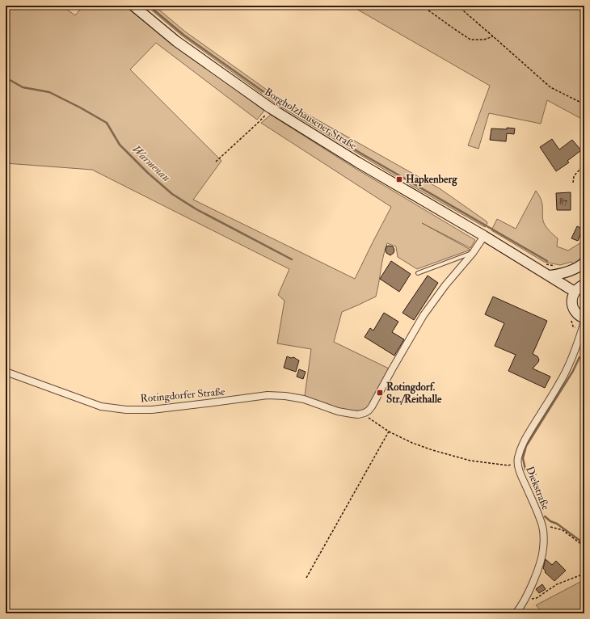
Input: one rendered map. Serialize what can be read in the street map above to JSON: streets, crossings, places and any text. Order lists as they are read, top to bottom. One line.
{"streets":{"main road":["Borgholzhausener Straße"],"street":["Rotingdorfer Straße","Diekstraße"]},"water":["Warmenau"],"places":{"transit":["Hapkenberg","Rotingdorf. Str./Reithalle"]},"house_numbers":["87"]}
